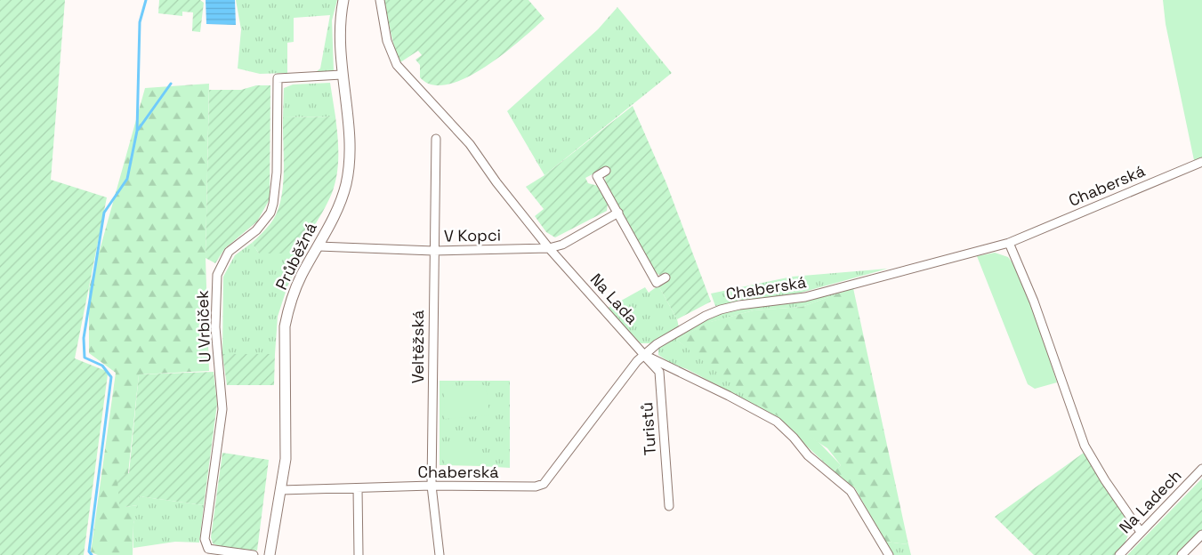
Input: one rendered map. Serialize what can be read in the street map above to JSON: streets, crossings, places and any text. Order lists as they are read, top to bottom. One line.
{"streets":{"street":["Chaberská","V Kopci","Průběžná","Na Lada","U Vrbiček","Veltěžská","Turistů","Na Ladech"]},"crossings":[["Chaberská","Průběžná"],["Chaberská","Na Lada"],["Chaberská","Veltěžská"],["Chaberská","Turistů"],["V Kopci","Průběžná"],["V Kopci","Na Lada"],["V Kopci","Veltěžská"],["Průběžná","U Vrbiček"],["Na Lada","Turistů"]]}
